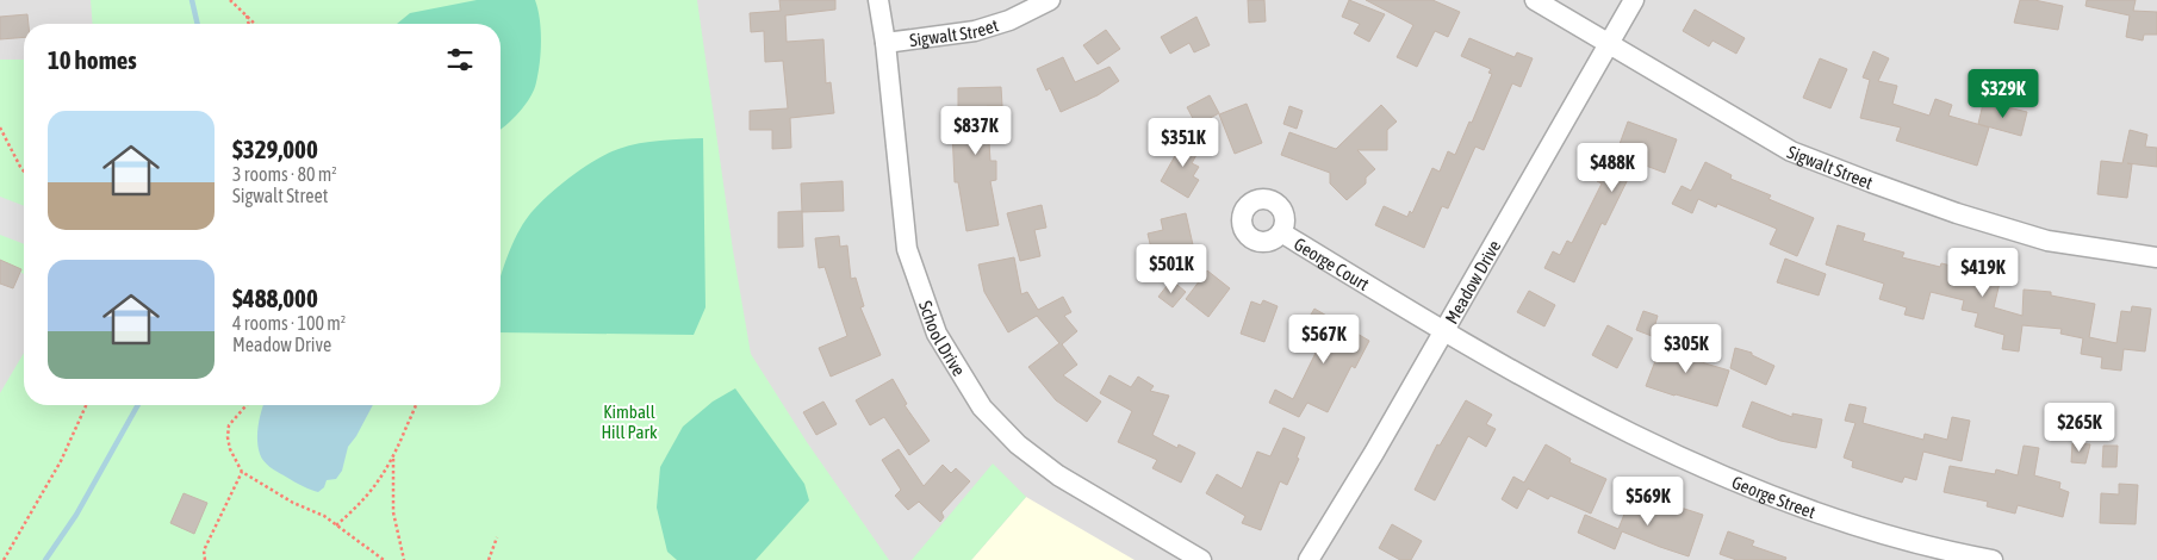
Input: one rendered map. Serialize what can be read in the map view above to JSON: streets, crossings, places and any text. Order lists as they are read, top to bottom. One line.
{"streets":{"street":["Sigwalt Street","George Court","Meadow Drive","School Drive","George Street"]},"crossings":[["Sigwalt Street","Meadow Drive"],["Sigwalt Street","School Drive"],["George Court","Meadow Drive"],["George Court","George Street"],["Meadow Drive","George Street"]],"parks":["Kimball Hill Park"],"page":{"heading":"10 homes","price":["$329K","$837K","$351K","$488K","$501K","$419K","$567K","$305K","$265K","$569K"],"list":[{"name":"$329,000","note":"3 rooms · 80 m² · Sigwalt Street"},{"name":"$488,000","note":"4 rooms · 100 m² · Meadow Drive"}]}}
